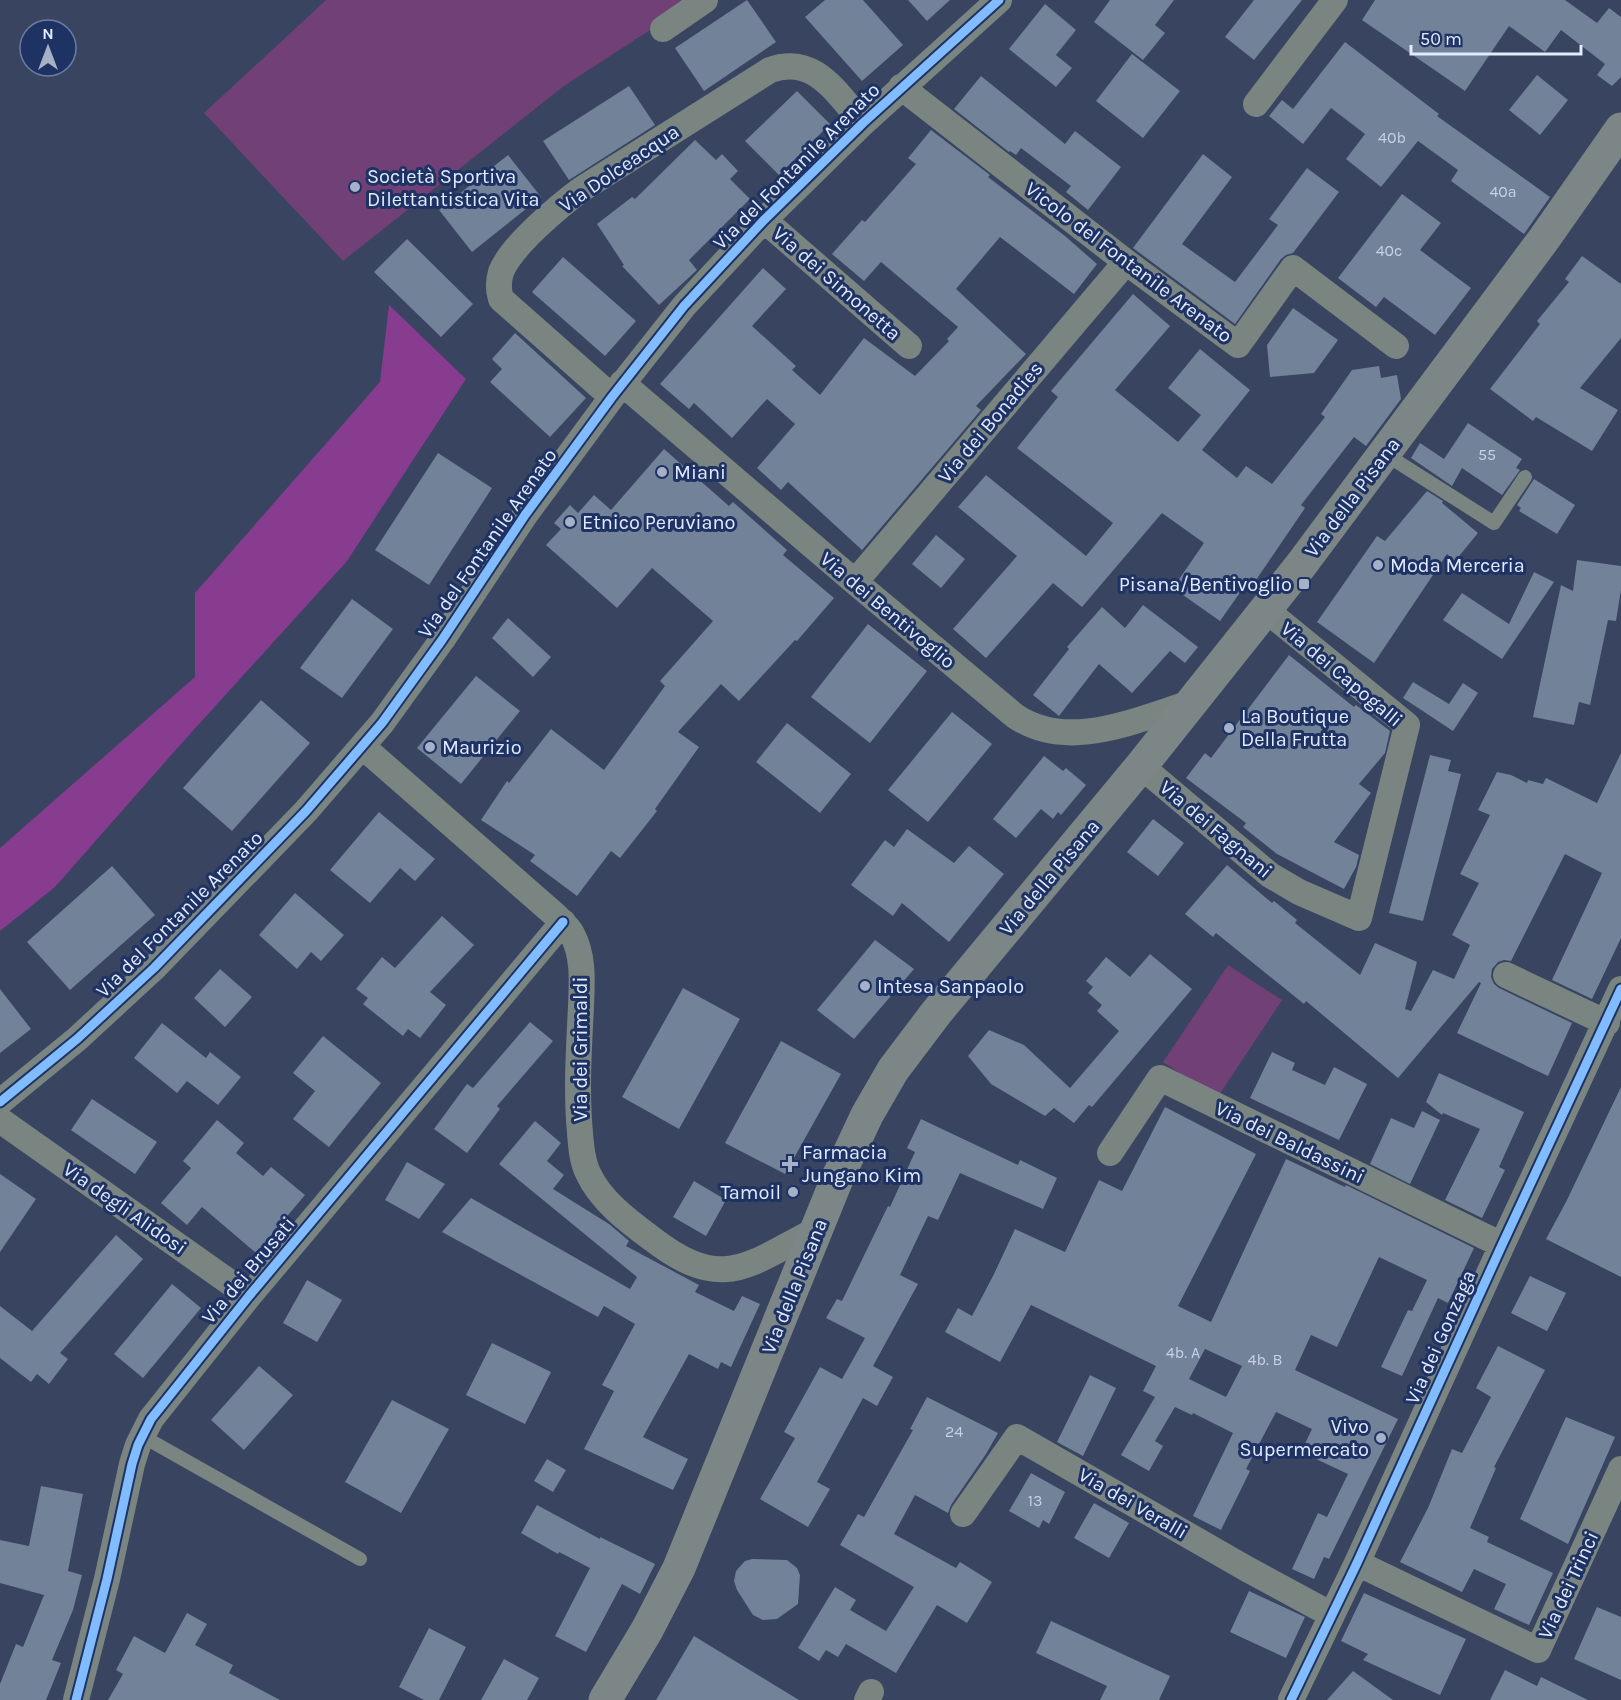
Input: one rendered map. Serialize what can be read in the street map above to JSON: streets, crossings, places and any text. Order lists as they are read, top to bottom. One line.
{"streets":{"main road":["Via della Pisana"],"street":["Via del Fontanile Arenato","Via Dolceacqua","Vicolo del Fontanile Arenato","Via dei Simonetta","Via dei Bonadies","Via dei Bentivoglio","Via dei Capogalli","Via dei Fagnani","Via dei Grimaldi","Via dei Baldassini","Via degli Alidosi","Via dei Brusati","Via dei Gonzaga","Via dei Veralli","Via dei Trinci"]},"crossings":[["Via del Fontanile Arenato","Via Dolceacqua"],["Via del Fontanile Arenato","Vicolo del Fontanile Arenato"],["Via del Fontanile Arenato","Via dei Simonetta"],["Via del Fontanile Arenato","Via dei Bentivoglio"],["Via del Fontanile Arenato","Via dei Grimaldi"],["Via Dolceacqua","Via dei Bentivoglio"],["Vicolo del Fontanile Arenato","Via dei Bonadies"],["Via dei Bonadies","Via dei Bentivoglio"],["Via della Pisana","Via dei Bentivoglio"],["Via della Pisana","Via dei Capogalli"],["Via della Pisana","Via dei Fagnani"],["Via della Pisana","Via dei Grimaldi"],["Via dei Capogalli","Via dei Fagnani"],["Via dei Grimaldi","Via dei Brusati"],["Via dei Baldassini","Via dei Gonzaga"],["Via degli Alidosi","Via dei Brusati"],["Via dei Gonzaga","Via dei Veralli"],["Via dei Gonzaga","Via dei Trinci"]],"places":{"other":["Società Sportiva Dilettantistica Vita","Miani","Etnico Peruviano","Moda Merceria","La Boutique Della Frutta","Maurizio","Intesa Sanpaolo","Tamoil","Vivo Supermercato"],"transit":["Pisana/Bentivoglio"],"health":["Farmacia Jungano Kim"]},"house_numbers":["40b","40a","40c","55","4b. A","4b. B","24","13"],"scale_bar":"50 m","north":"top"}
